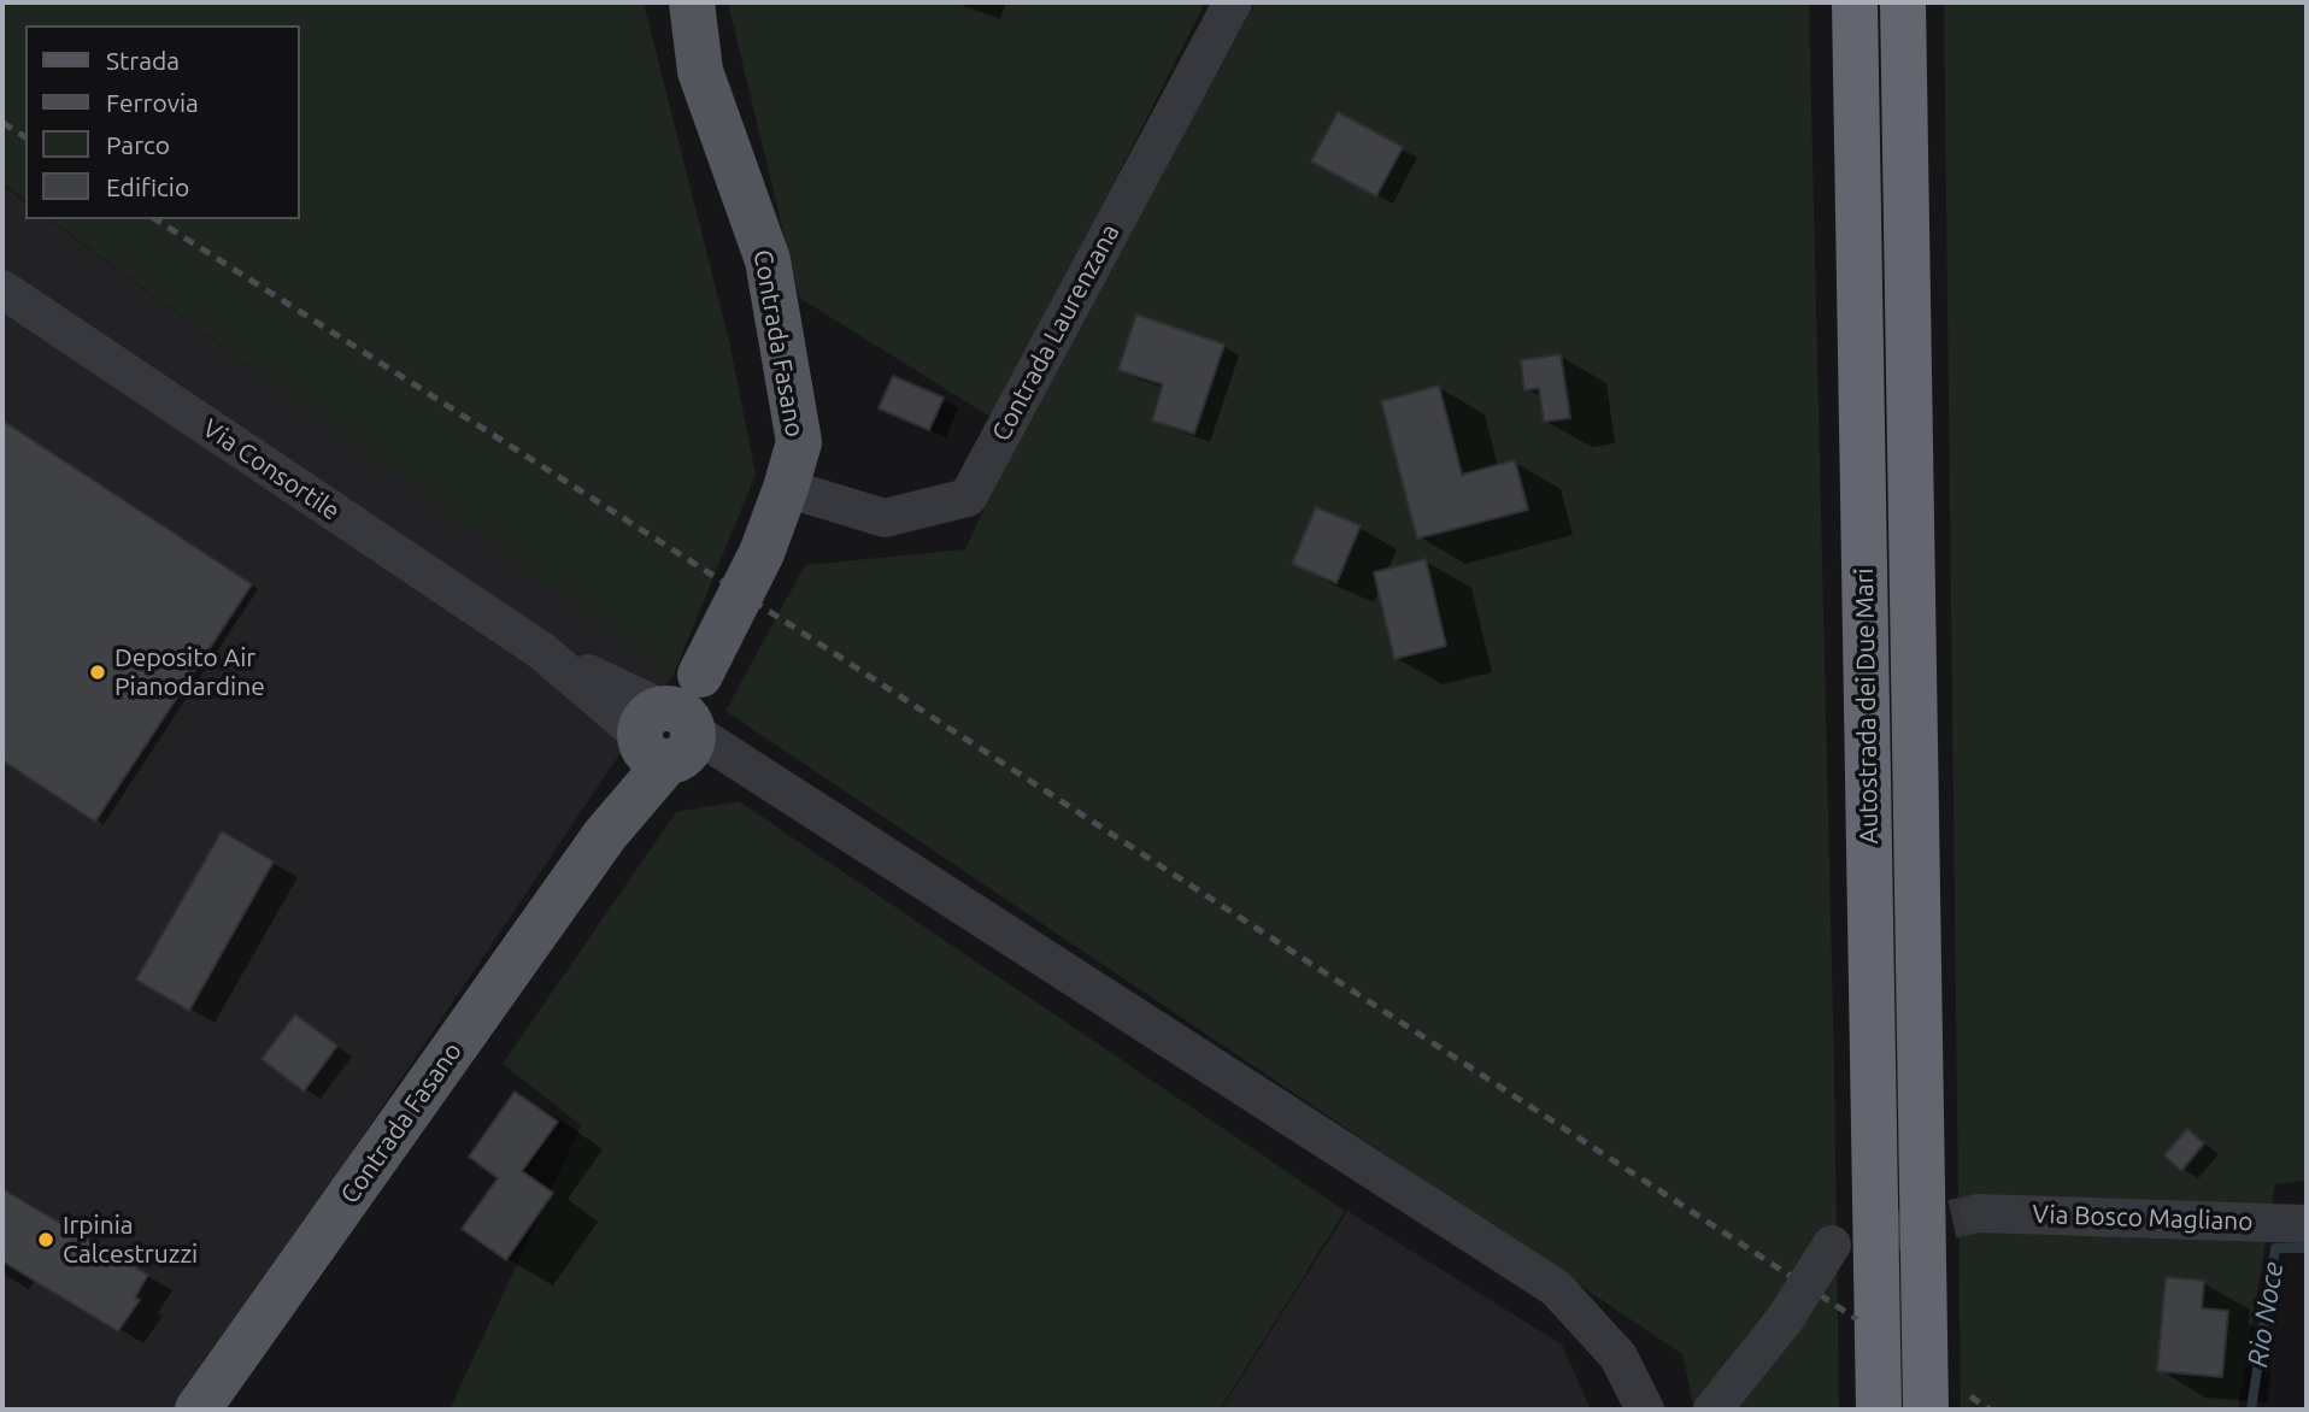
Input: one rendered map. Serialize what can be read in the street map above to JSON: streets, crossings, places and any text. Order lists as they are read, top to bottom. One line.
{"streets":{"highway":["Autostrada dei Due Mari"],"main road":["Contrada Fasano"],"street":["Contrada Laurenzana","Via Consortile","Via Bosco Magliano"]},"crossings":[["Contrada Laurenzana","Contrada Fasano"],["Contrada Fasano","Via Consortile"]],"water":["Rio Noce"],"places":["Deposito Air Pianodardine","Irpinia Calcestruzzi"],"legend":["Strada","Ferrovia","Parco","Edificio"]}
